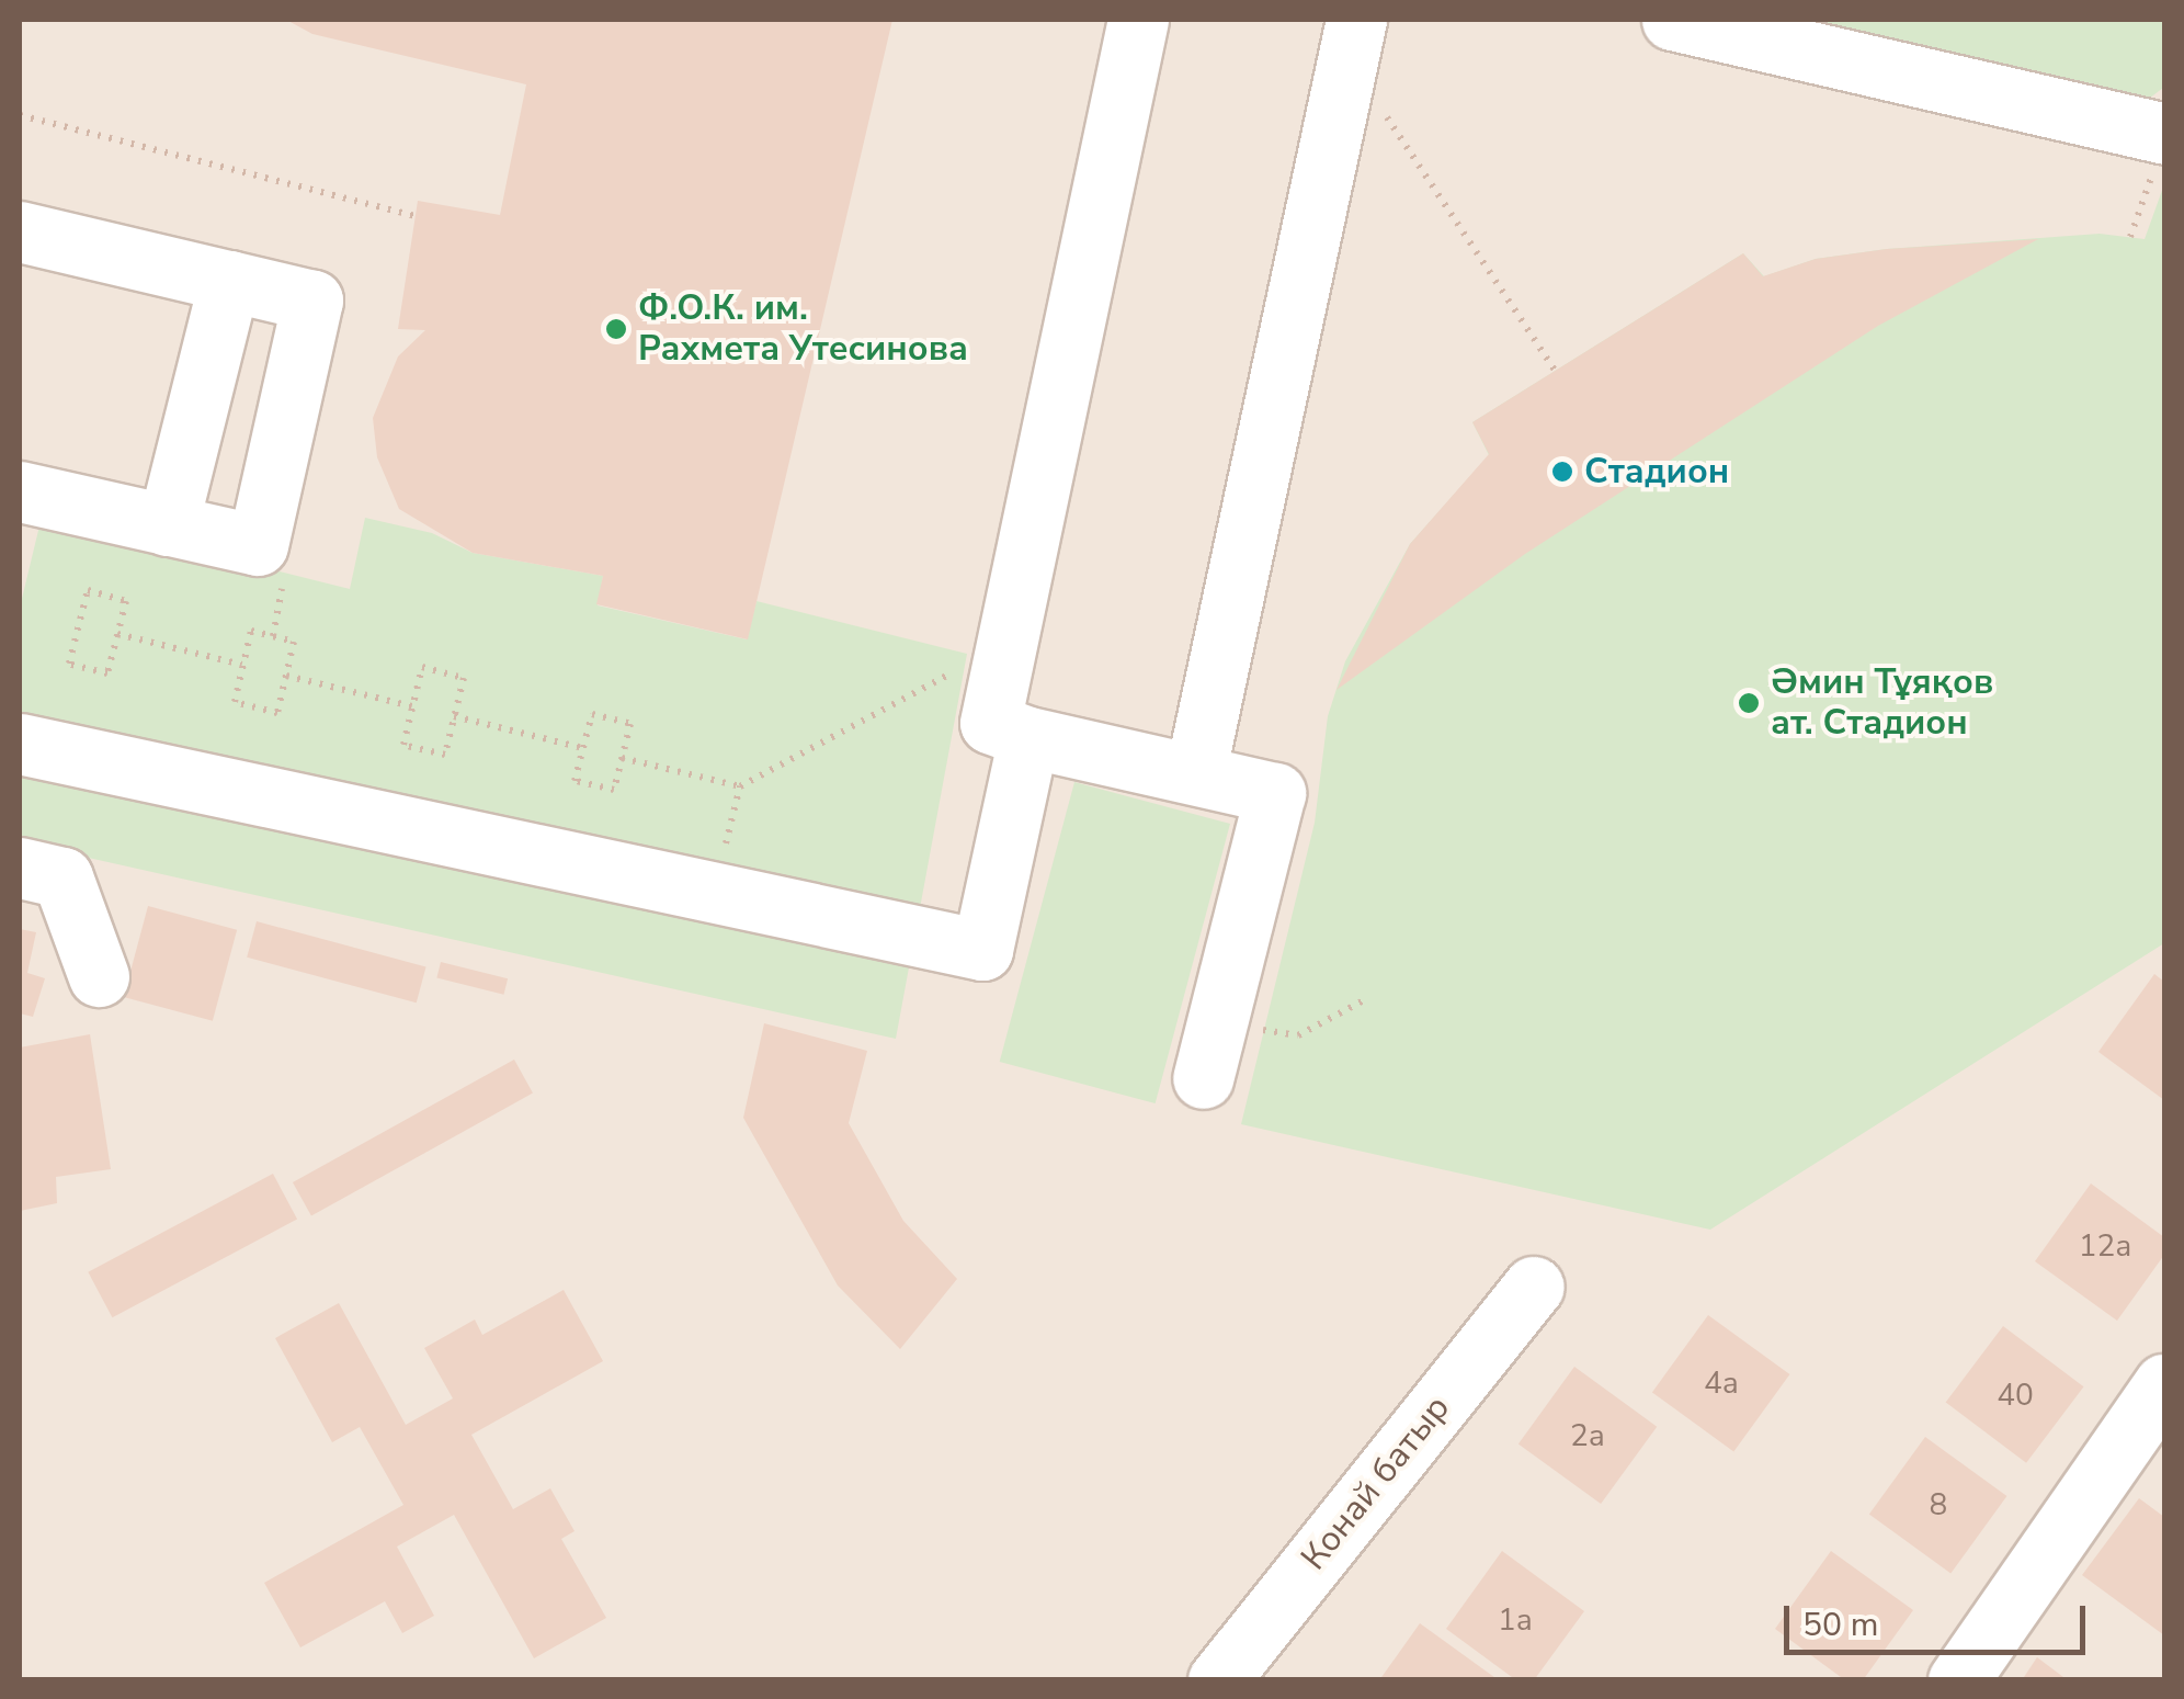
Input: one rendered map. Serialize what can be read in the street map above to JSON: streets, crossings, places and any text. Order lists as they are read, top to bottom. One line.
{"streets":{"street":["Конай батыр"]},"places":["Ф.О.К. им. Рахмета Утесинова","Стадион","Әмин Тұяқов ат. Стадион"],"house_numbers":["12а","4а","40","2а","8","1а"],"scale_bar":"50 m"}
